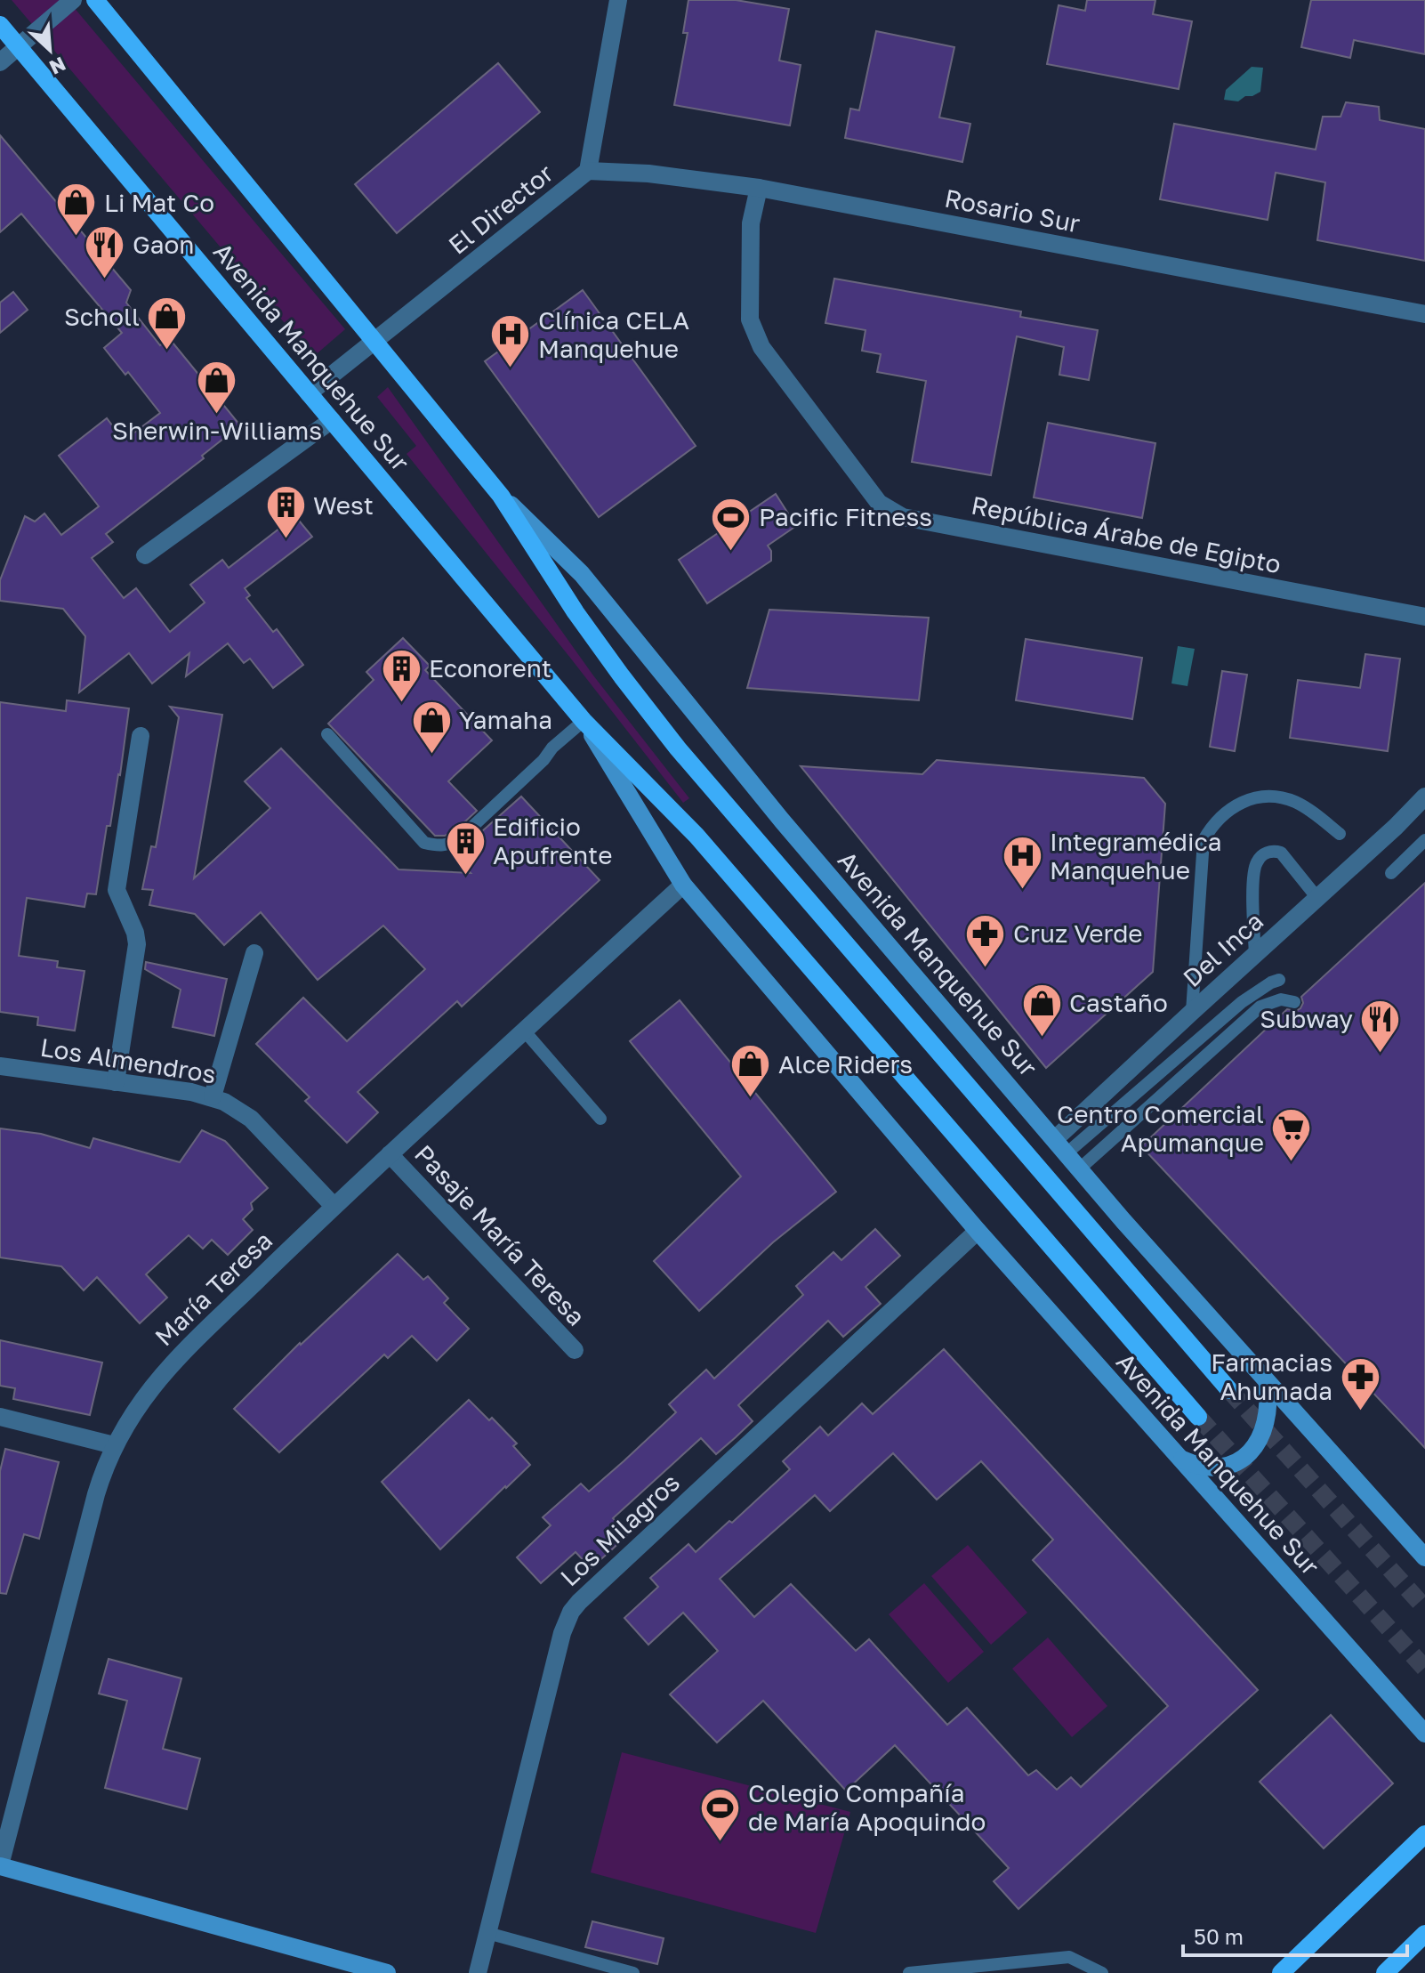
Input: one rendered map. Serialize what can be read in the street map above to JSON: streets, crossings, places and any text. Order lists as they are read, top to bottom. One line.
{"streets":{"main road":["Avenida Manquehue Sur"],"street":["El Director","Rosario Sur","República Árabe de Egipto","Del Inca","Los Almendros","Pasaje María Teresa","María Teresa","Los Milagros"]},"crossings":[["El Director","Rosario Sur"],["El Director","Avenida Manquehue Sur"],["Rosario Sur","República Árabe de Egipto"],["Avenida Manquehue Sur","Del Inca"],["Avenida Manquehue Sur","María Teresa"],["Avenida Manquehue Sur","Los Milagros"],["Los Almendros","María Teresa"],["Pasaje María Teresa","María Teresa"]],"places":{"shop":["Li Mat Co","Scholl","Sherwin-Williams","Yamaha","Castaño","Alce Riders"],"restaurant":["Gaon","Subway"],"hospital":["Clínica CELA Manquehue","Integramédica Manquehue"],"building":["West","Econorent","Edificio Apufrente"],"sports":["Pacific Fitness","Colegio Compañía de María Apoquindo"],"pharmacy":["Cruz Verde","Farmacias Ahumada"],"supermarket":["Centro Comercial Apumanque"]},"scale_bar":"50 m","north":"bottom right"}
